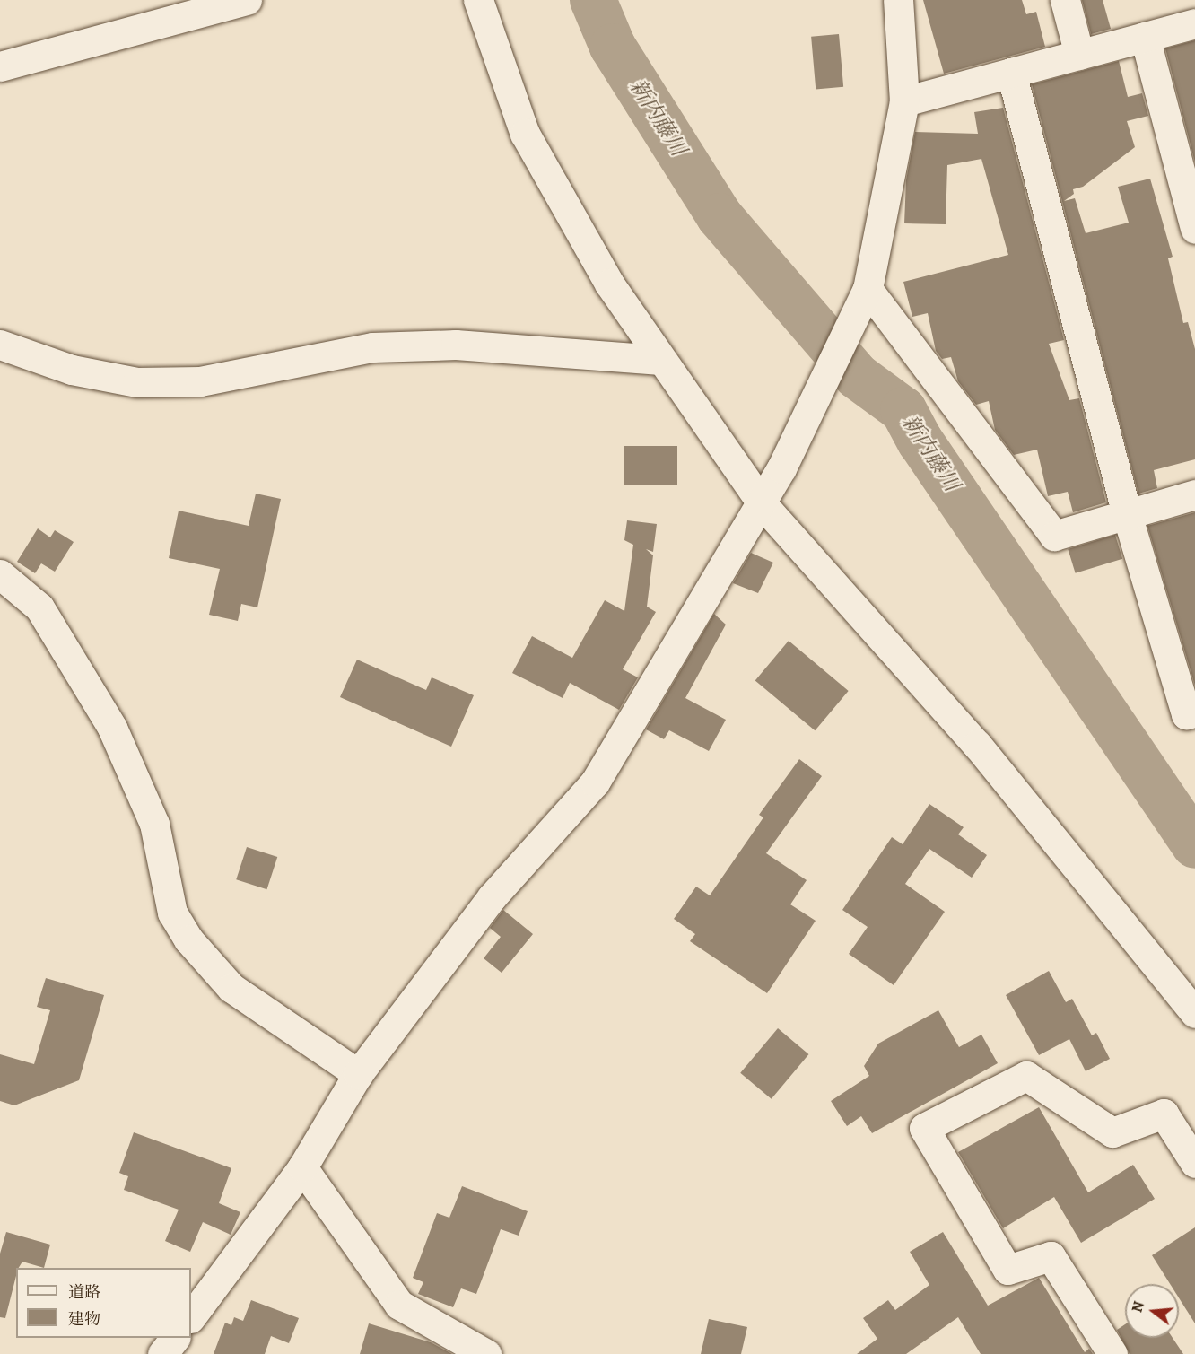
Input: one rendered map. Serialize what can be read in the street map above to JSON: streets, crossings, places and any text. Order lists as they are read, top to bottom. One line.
{"water":["新内藤川"],"legend":["道路","建物"],"north":"left"}
